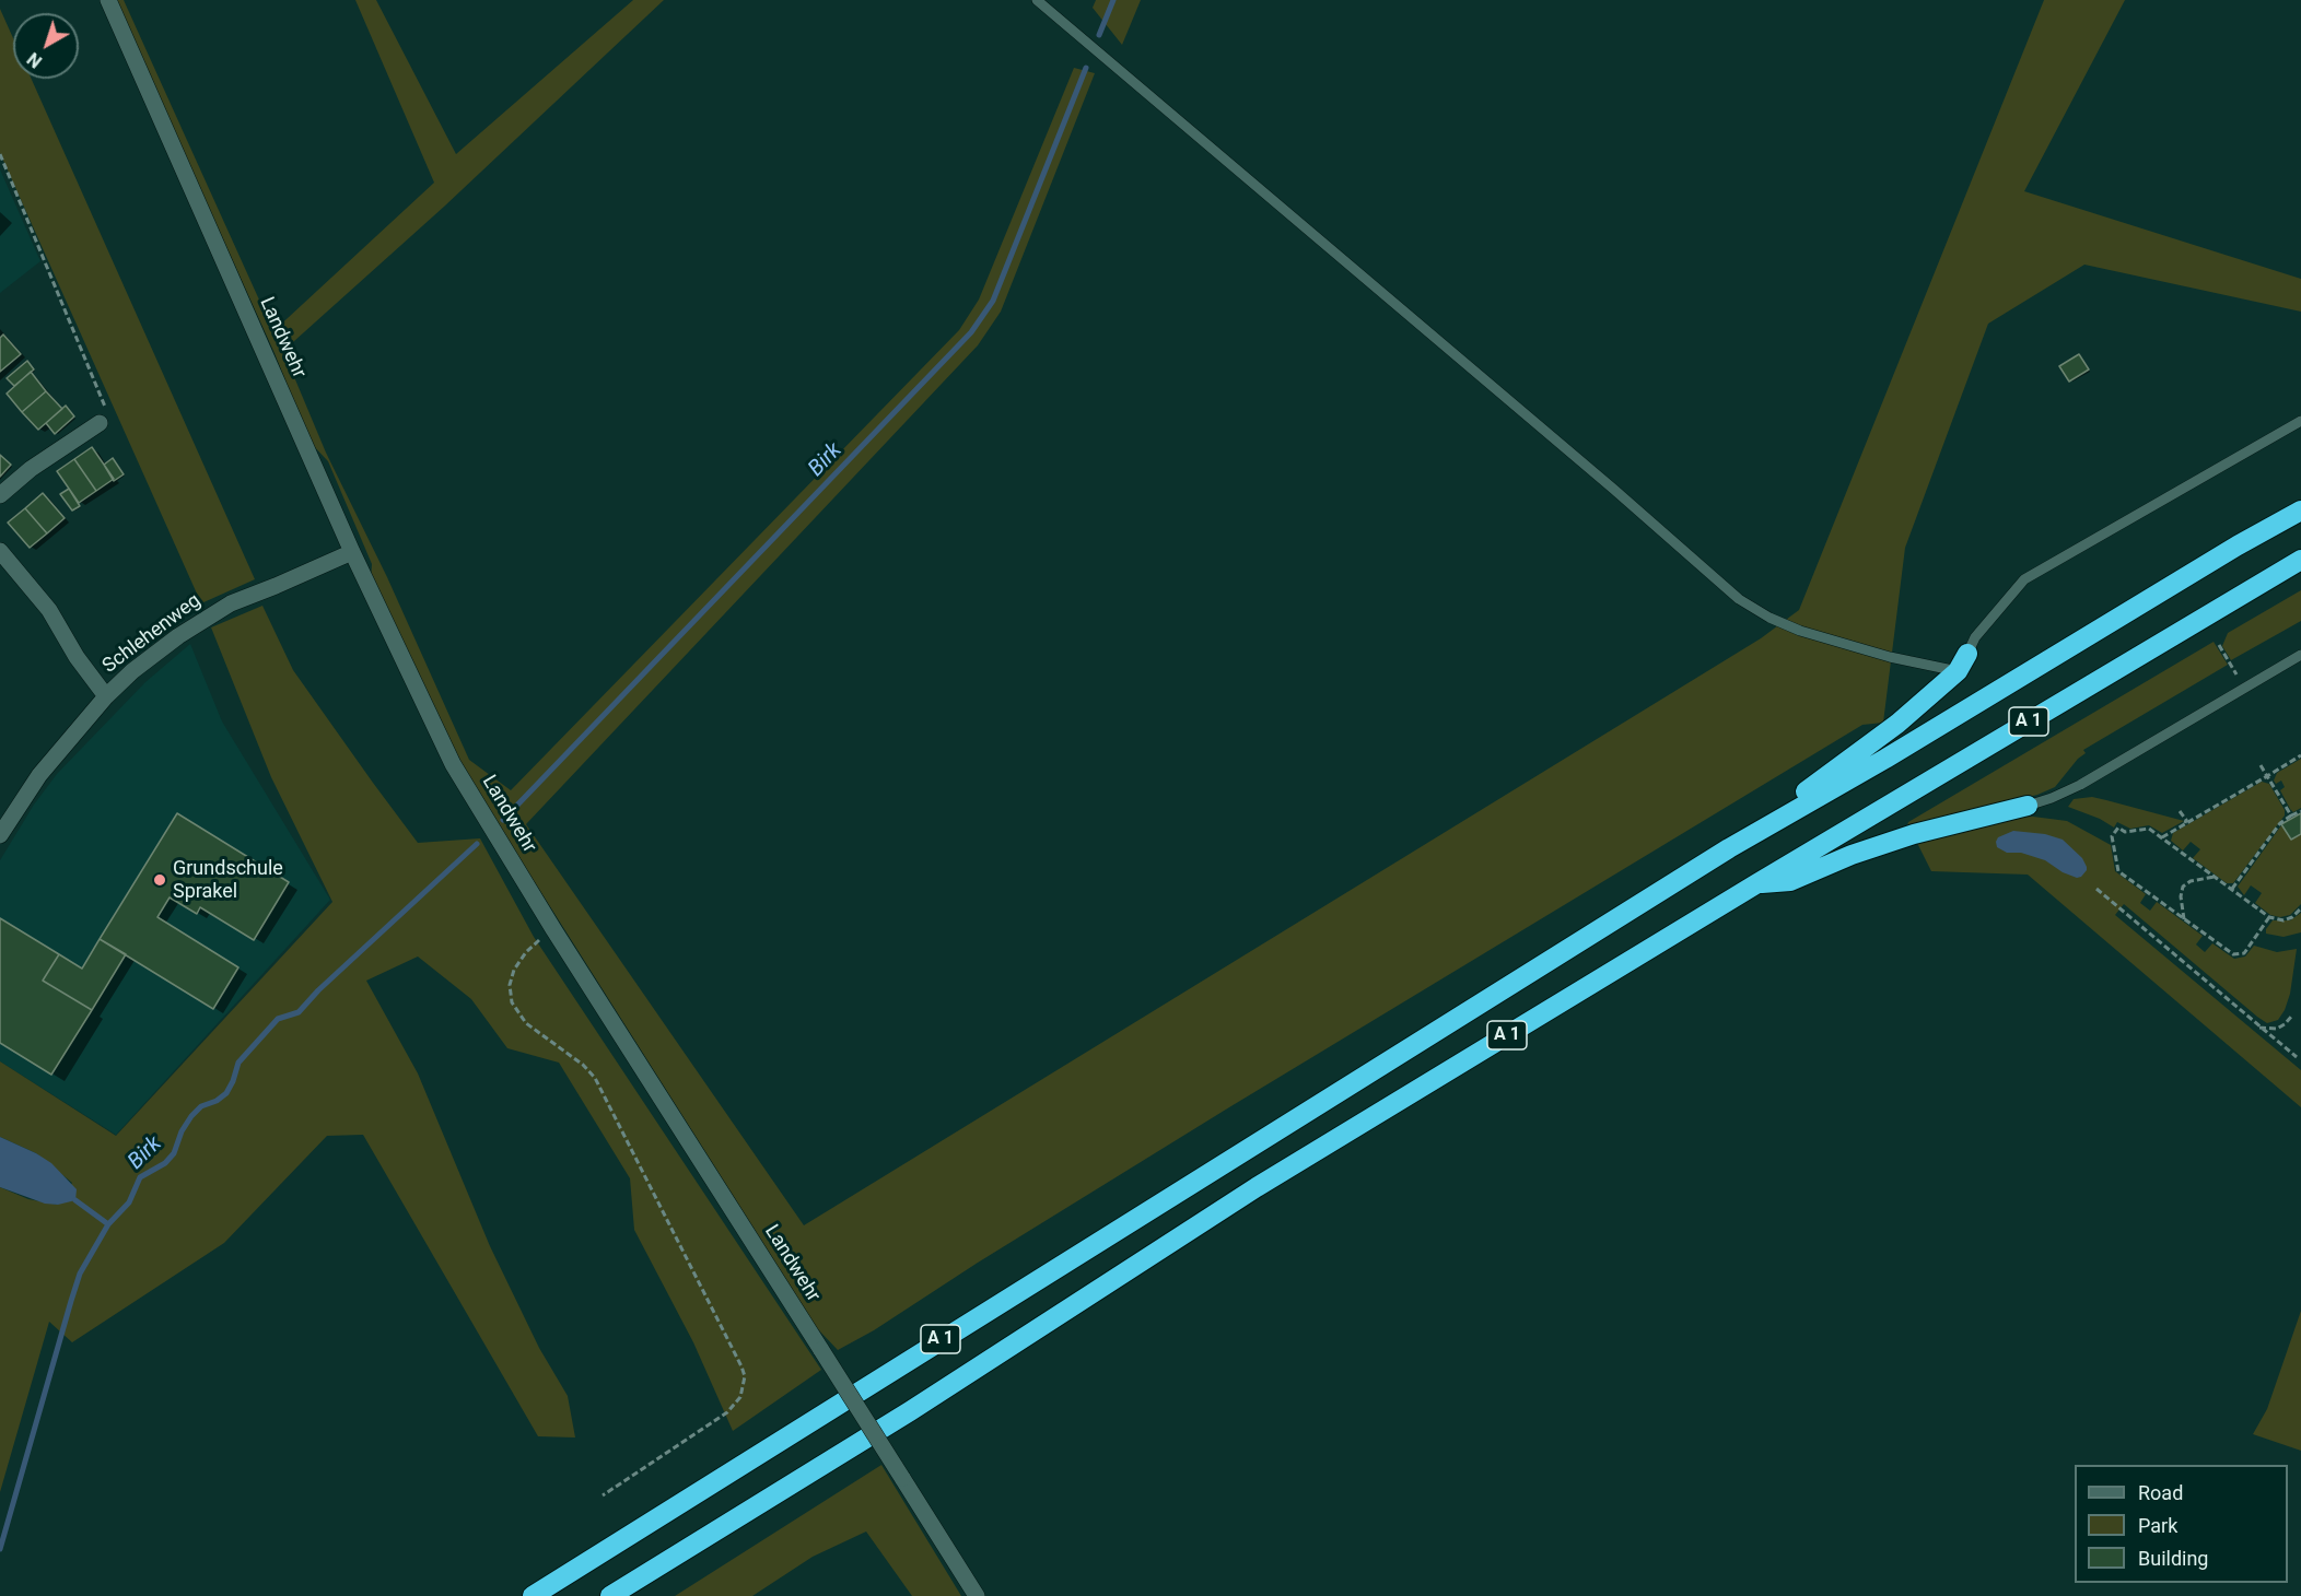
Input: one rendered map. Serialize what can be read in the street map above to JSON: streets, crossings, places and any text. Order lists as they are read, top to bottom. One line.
{"streets":{"highway":["A 1"],"street":["Landwehr","Schlehenweg"]},"crossings":[["Landwehr","Schlehenweg"]],"water":["Birk"],"places":["Grundschule Sprakel"],"legend":["Road","Park","Building"],"north":"bottom left"}
